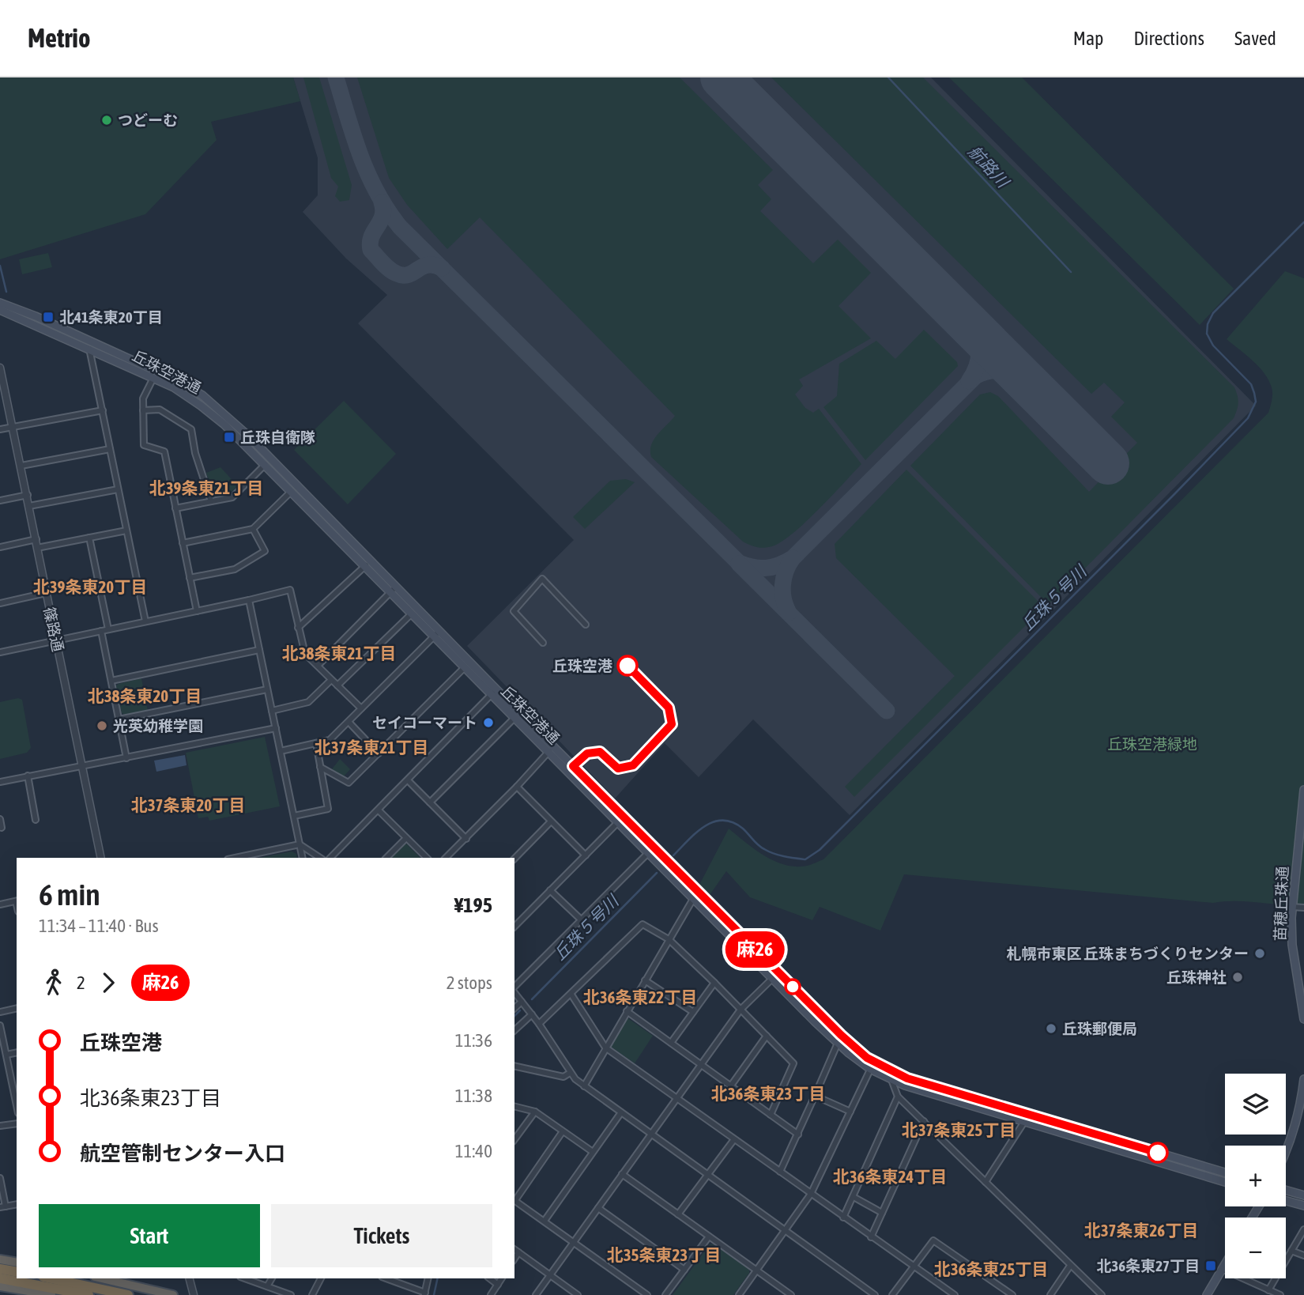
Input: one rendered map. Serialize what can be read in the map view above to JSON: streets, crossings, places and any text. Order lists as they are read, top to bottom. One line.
{"streets":{"main road":["丘珠空港通","苗穂丘珠通"],"street":["篠路通"]},"districts":["北39条東21丁目","北39条東20丁目","北38条東21丁目","北38条東20丁目","北37条東21丁目","北37条東20丁目","北36条東22丁目","北36条東23丁目","北37条東25丁目","北36条東24丁目","北37条東26丁目","北35条東23丁目","北36条東25丁目"],"water":["航路川","丘珠５号川"],"parks":["丘珠空港緑地"],"places":{"other":["つどーむ","丘珠空港","セイコーマート","光英幼稚学園","札幌市東区 丘珠まちづくりセンター","丘珠神社","丘珠郵便局"],"transit":["北41条東20丁目","丘珠自衛隊","北36条東27丁目"]},"lines":["bus line 麻26"],"page":{"header":"Metrio","nav":["Map","Directions","Saved"],"on_map":"麻26","heading":["6 min","11:34 – 11:40 · Bus","¥195"],"legs":["2","麻26","2 stops"],"list":[{"name":"丘珠空港","value":"11:36"},{"name":"北36条東23丁目","value":"11:38"},{"name":"航空管制センター入口","value":"11:40"}],"map_buttons":["+","−"],"buttons":["Start","Tickets"]}}
